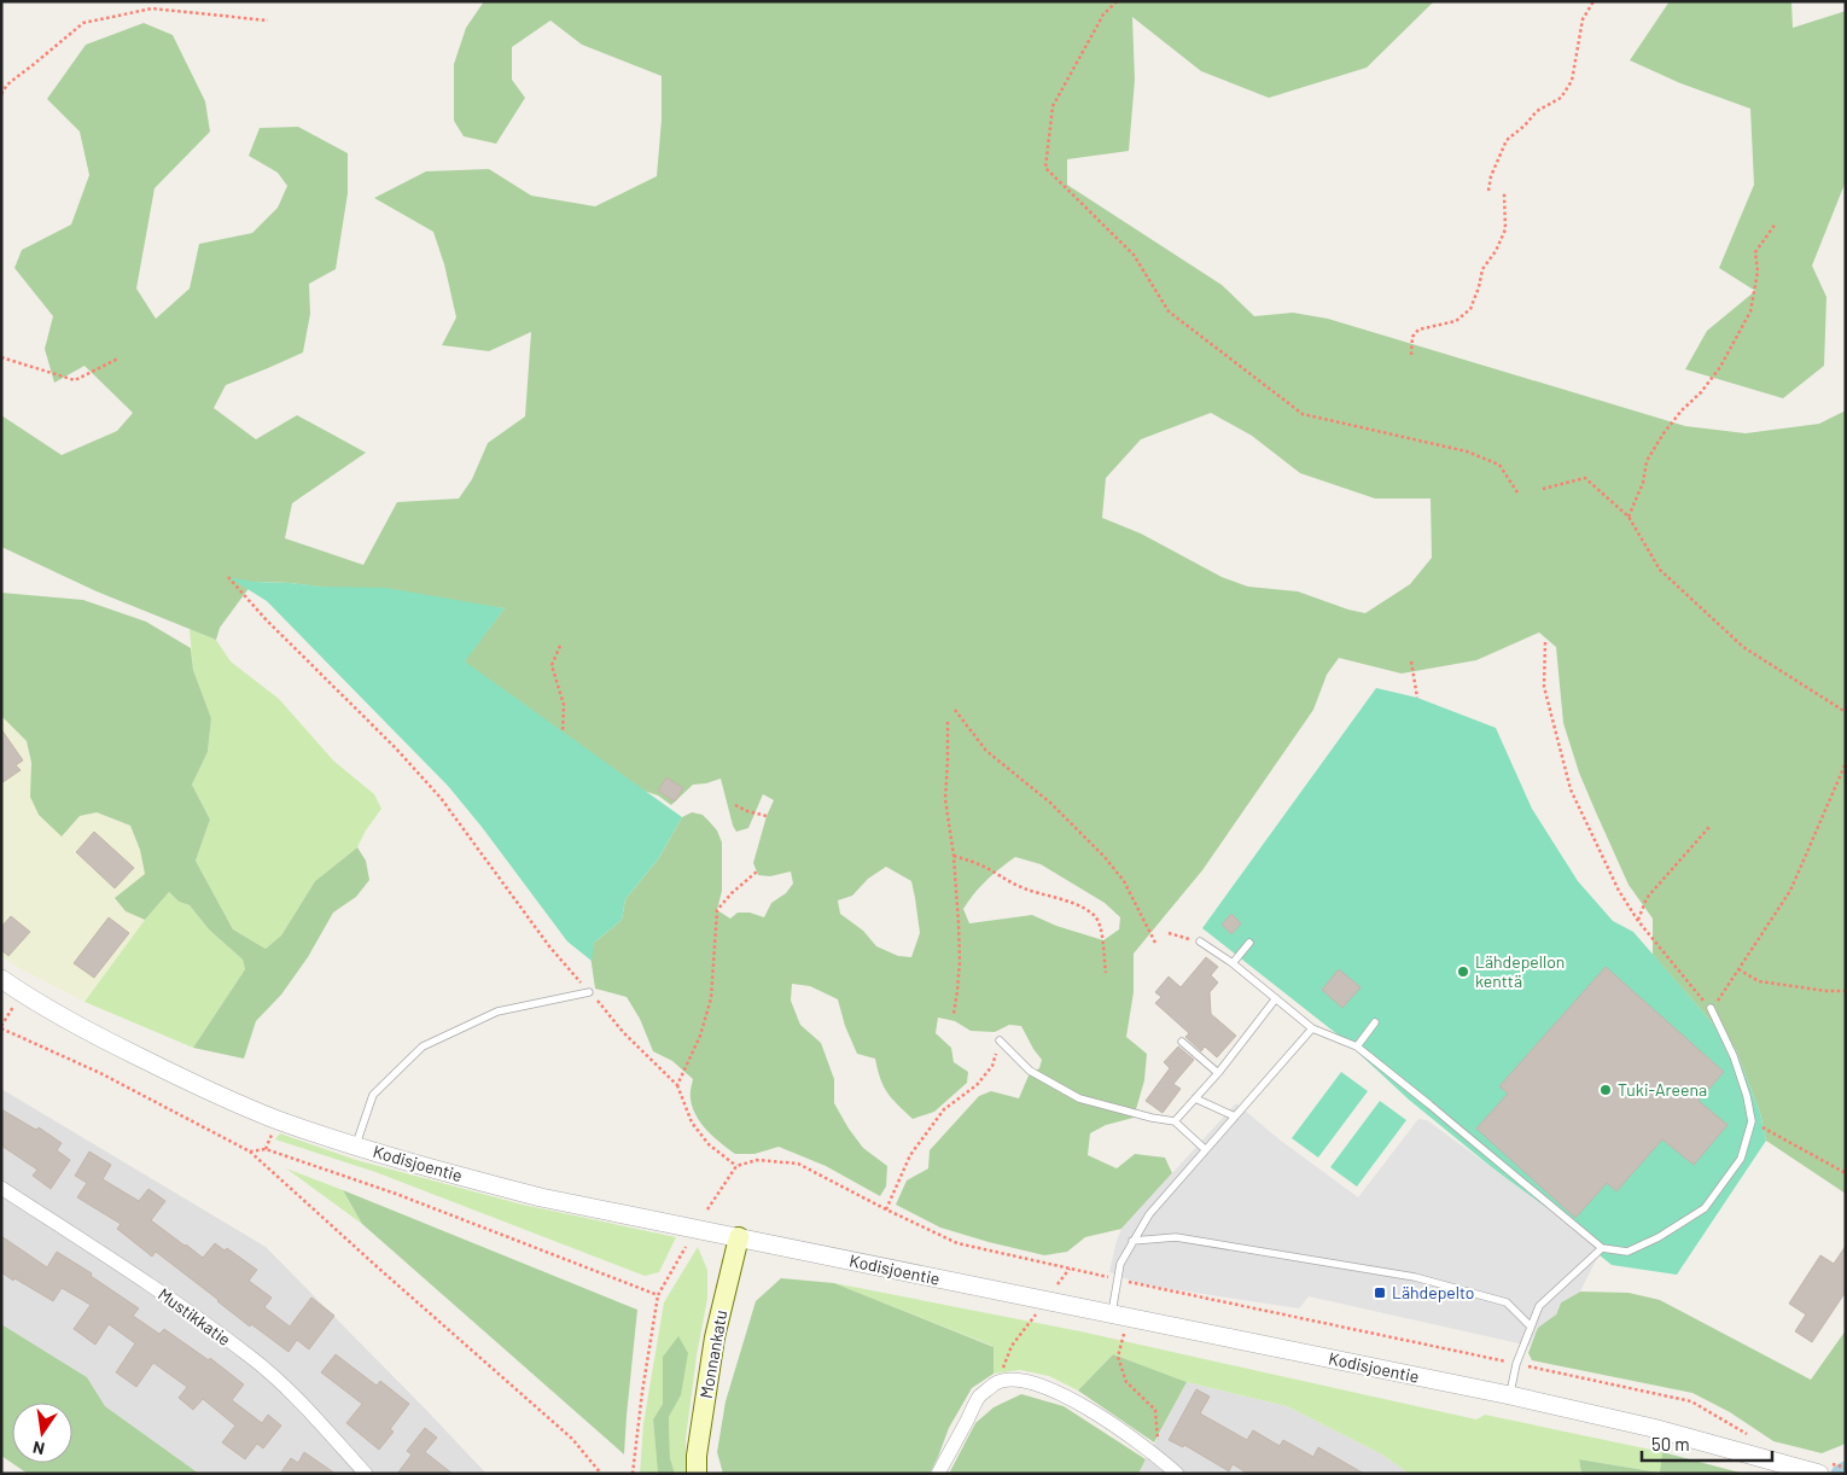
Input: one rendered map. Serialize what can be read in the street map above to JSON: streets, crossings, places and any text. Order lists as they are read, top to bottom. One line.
{"streets":{"main road":["Monnankatu"],"street":["Kodisjoentie","Mustikkatie"]},"crossings":[["Kodisjoentie","Monnankatu"]],"places":{"other":["Lähdepellon kenttä","Tuki-Areena"],"transit":["Lähdepelto"]},"scale_bar":"50 m","north":"bottom"}
